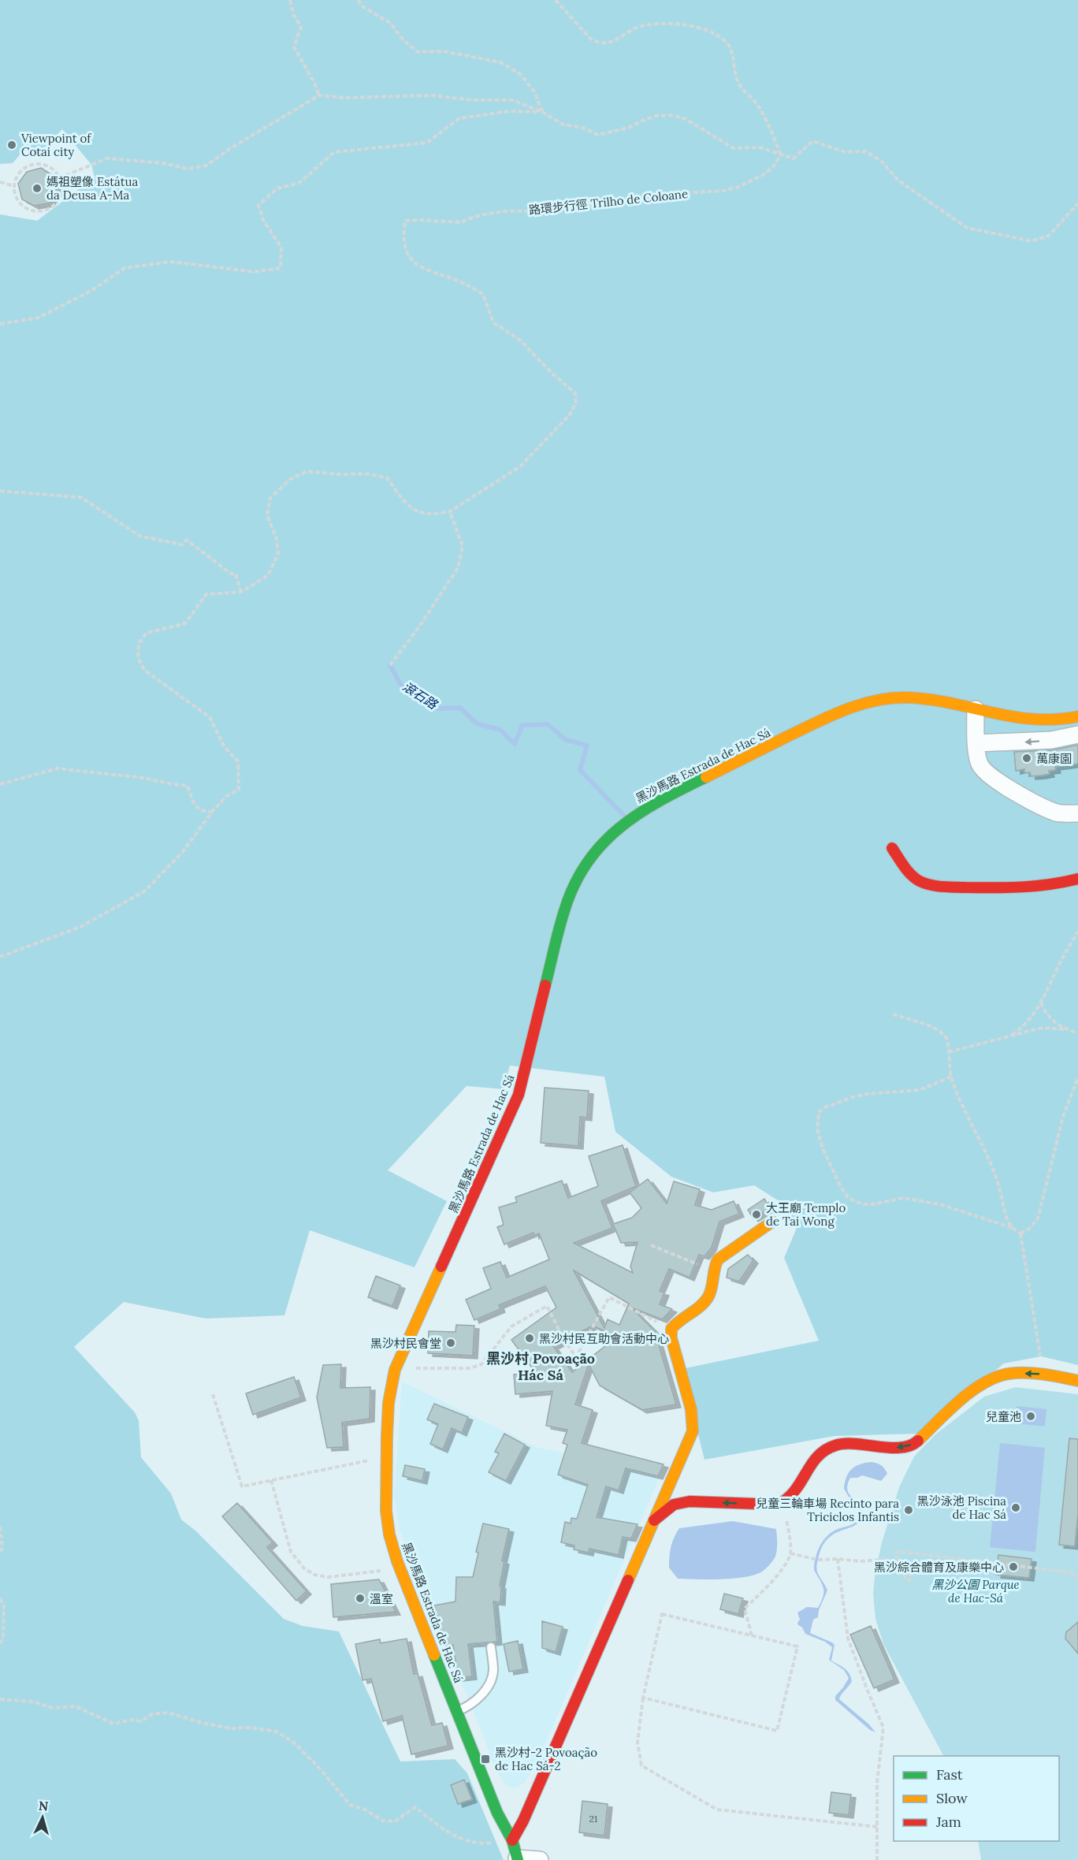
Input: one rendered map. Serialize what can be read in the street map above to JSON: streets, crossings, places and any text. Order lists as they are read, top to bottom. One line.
{"streets":{"main road":["黑沙馬路 Estrada de Hac Sá"],"path":["路環步行徑 Trilho de Coloane"]},"districts":["黑沙村 Povoação Hác Sá"],"water":["滾石路"],"parks":["黑沙公園 Parque de Hac-Sá"],"places":{"other":["Viewpoint of Cotai city","媽祖塑像 Estátua da Deusa A-Ma","萬康園","大王廟 Templo de Tai Wong","黑沙村民互助會活動中心","黑沙村民會堂","兒童池","黑沙泳池 Piscina de Hac Sá","兒童三輪車場 Recinto para Triciclos Infantis","黑沙綜合體育及康樂中心","溫室"],"transit":["黑沙村-2 Povoação de Hac Sá-2"]},"house_numbers":["21"],"legend":["Fast","Slow","Jam"],"north":"top"}
